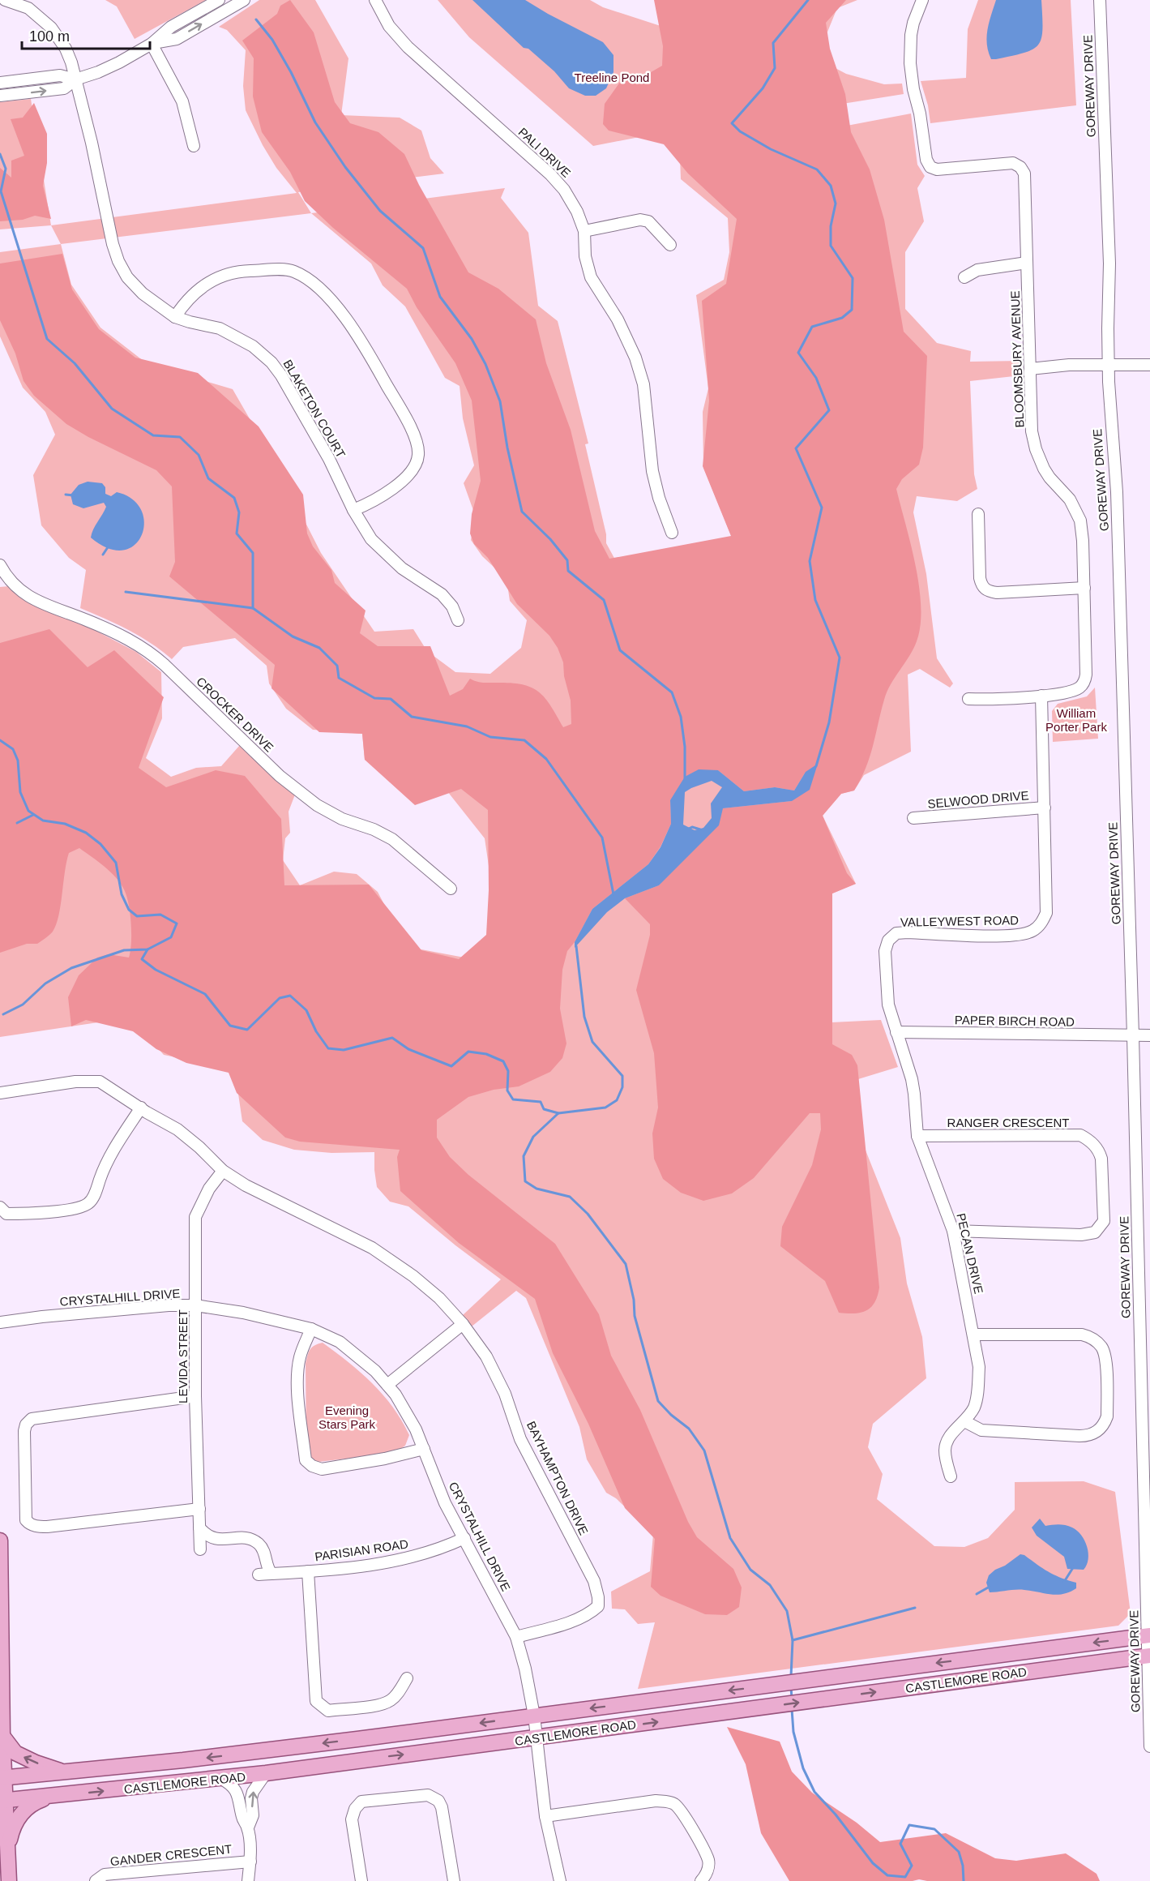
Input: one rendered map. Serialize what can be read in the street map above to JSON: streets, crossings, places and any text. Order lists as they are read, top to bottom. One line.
{"streets":{"main road":["CASTLEMORE ROAD"],"street":["GOREWAY DRIVE","PALI DRIVE","BLOOMSBURY AVENUE","BLAKETON COURT","CROCKER DRIVE","SELWOOD DRIVE","VALLEYWEST ROAD","PAPER BIRCH ROAD","RANGER CRESCENT","PECAN DRIVE","CRYSTALHILL DRIVE","LEVIDA STREET","BAYHAMPTON DRIVE","PARISIAN ROAD","GANDER CRESCENT"]},"crossings":[["GOREWAY DRIVE","PAPER BIRCH ROAD"],["GOREWAY DRIVE","CASTLEMORE ROAD"],["BLOOMSBURY AVENUE","VALLEYWEST ROAD"],["SELWOOD DRIVE","VALLEYWEST ROAD"],["VALLEYWEST ROAD","PAPER BIRCH ROAD"],["VALLEYWEST ROAD","PECAN DRIVE"],["PAPER BIRCH ROAD","PECAN DRIVE"],["RANGER CRESCENT","PECAN DRIVE"],["CRYSTALHILL DRIVE","LEVIDA STREET"],["CRYSTALHILL DRIVE","BAYHAMPTON DRIVE"],["CRYSTALHILL DRIVE","PARISIAN ROAD"],["CRYSTALHILL DRIVE","CASTLEMORE ROAD"],["LEVIDA STREET","BAYHAMPTON DRIVE"]],"parks":["Treeline Pond","William Porter Park","Evening Stars Park"],"scale_bar":"100 m"}
